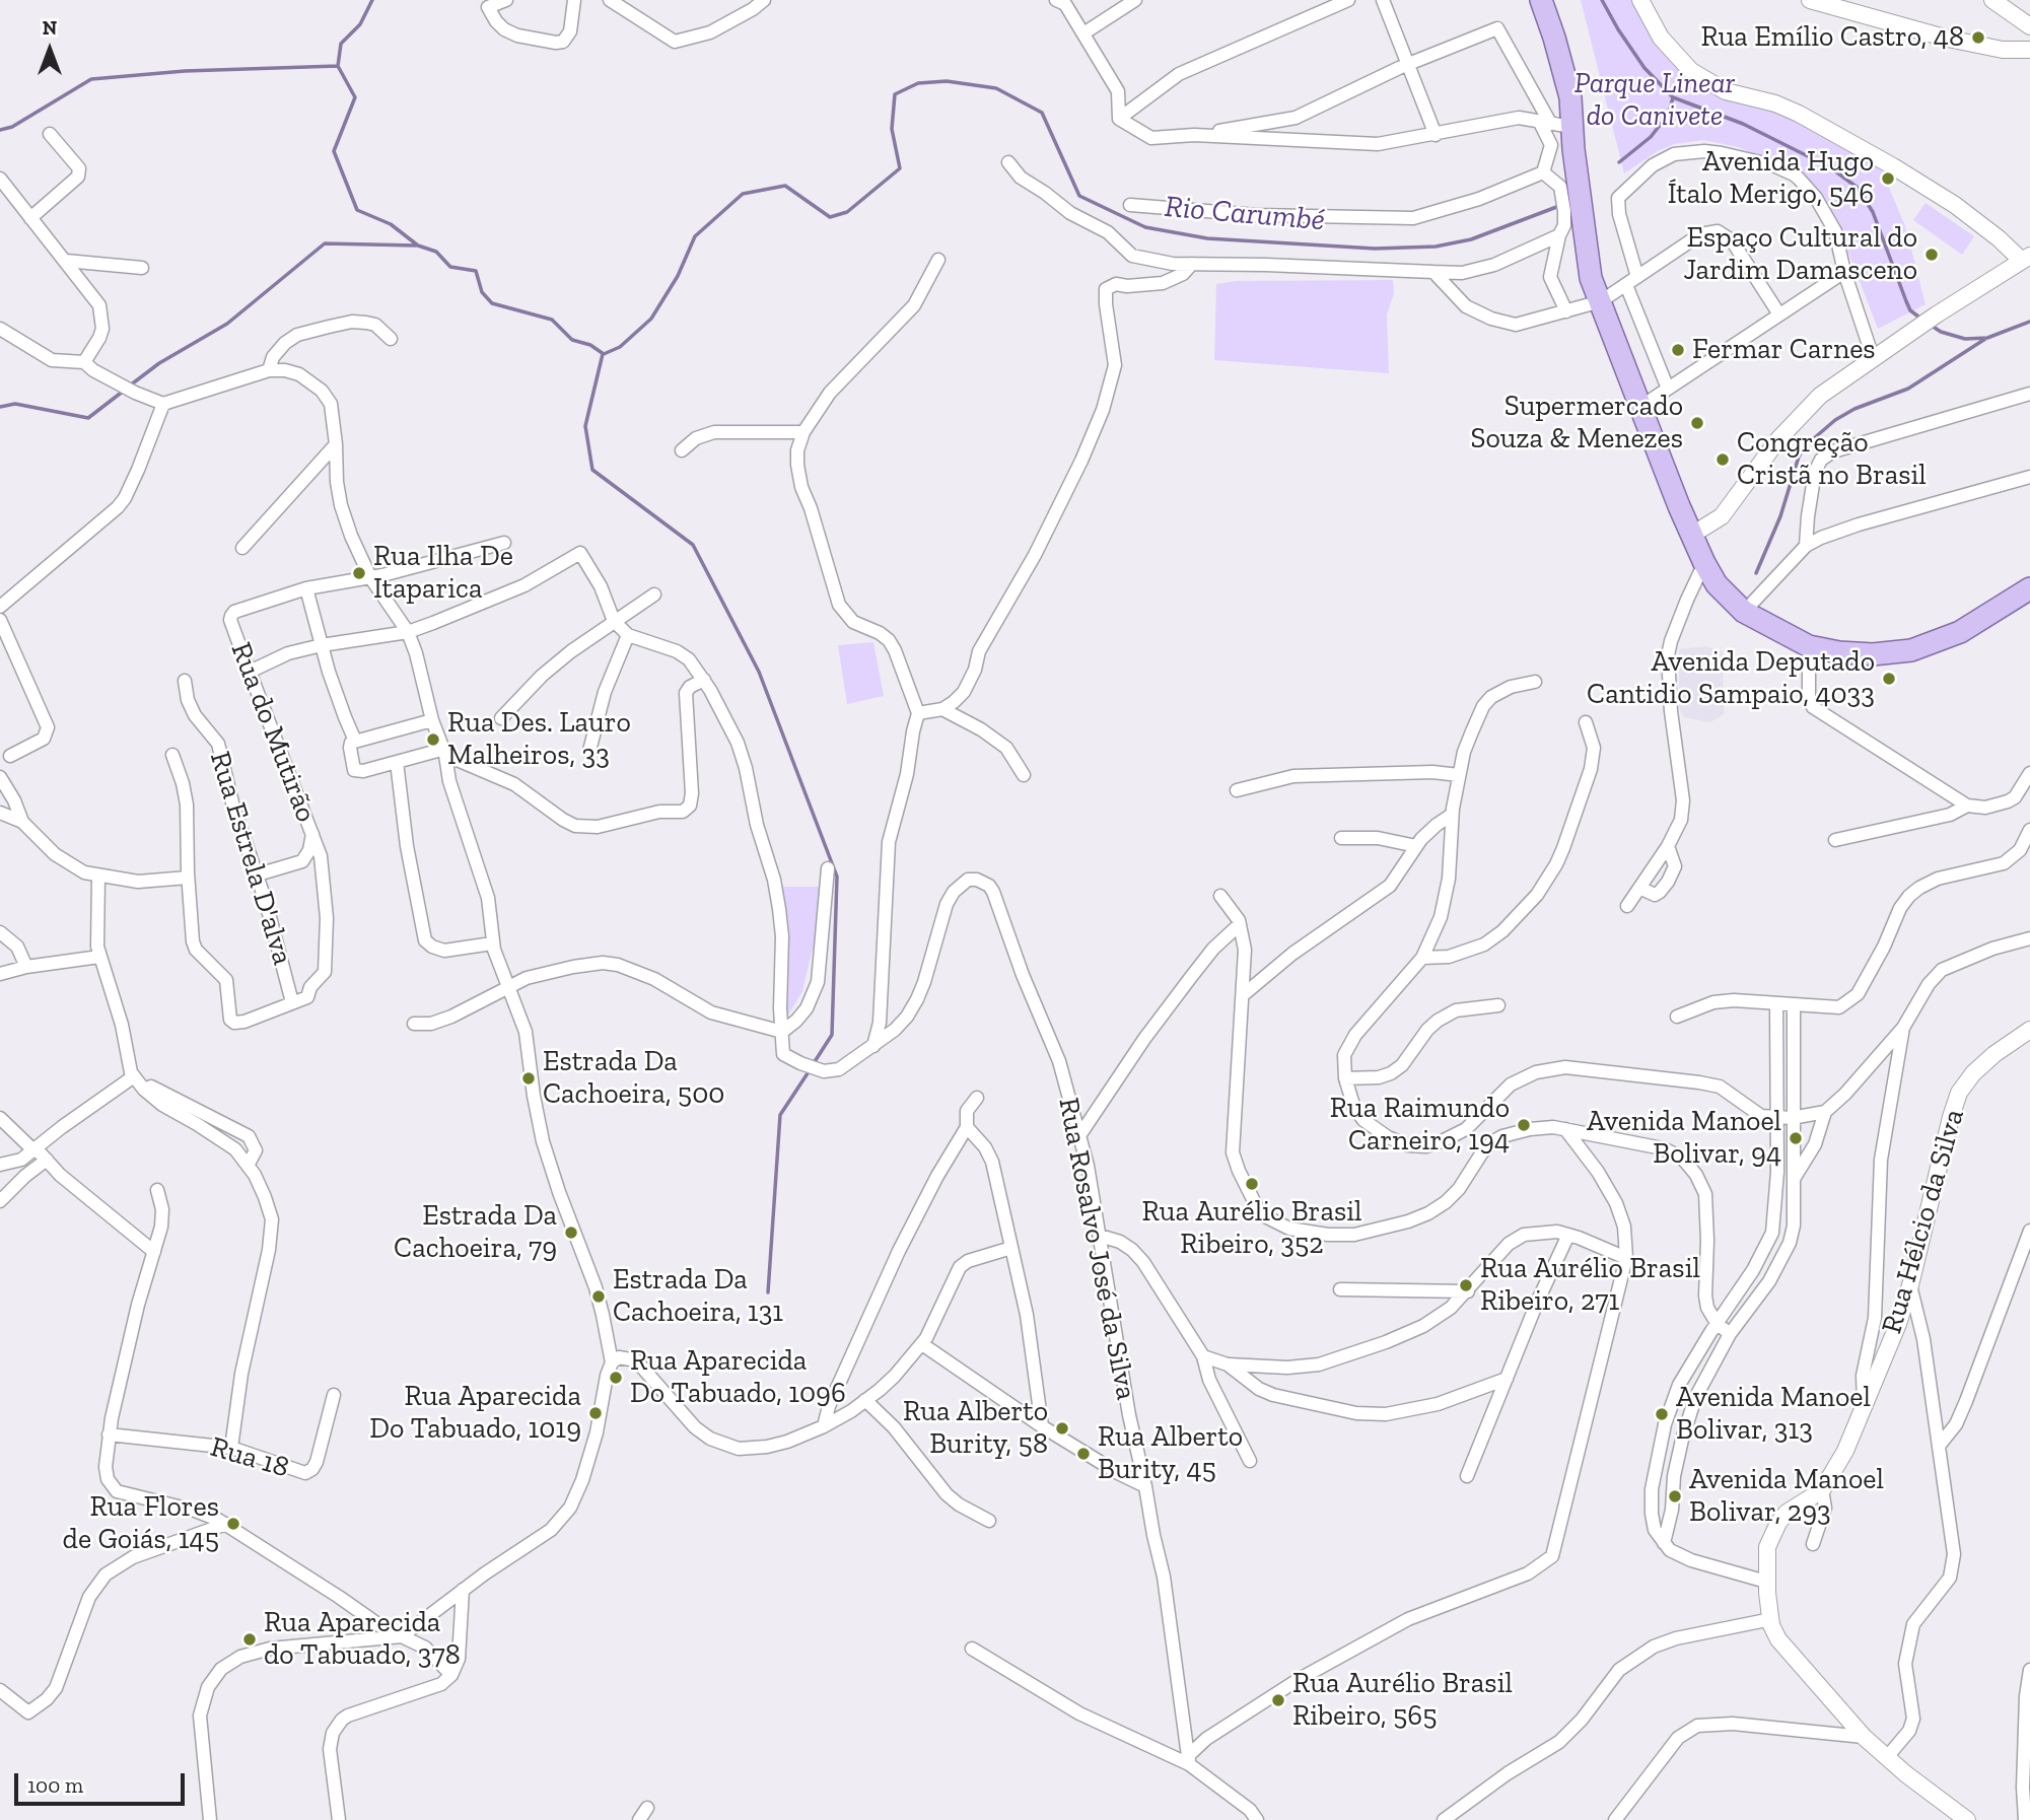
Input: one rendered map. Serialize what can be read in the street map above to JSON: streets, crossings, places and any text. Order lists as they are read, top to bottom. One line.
{"streets":{"street":["Rua do Mutirão","Rua Estrela D'alva","Rua Hélcio da Silva","Rua Rosalvo José da Silva","Rua 18"]},"crossings":[["Rua do Mutirão","Rua Estrela D'alva"]],"water":["Rio Carumbé"],"parks":["Parque Linear do Canivete"],"places":["Rua Emílio Castro, 48","Avenida Hugo Ítalo Merigo, 546","Espaço Cultural do Jardim Damasceno","Fermar Carnes","Supermercado Souza & Menezes","Congreção Cristã no Brasil","Rua Ilha De Itaparica","Avenida Deputado Cantidio Sampaio, 4033","Rua Des. Lauro Malheiros, 33","Estrada Da Cachoeira, 500","Rua Raimundo Carneiro, 194","Avenida Manoel Bolivar, 94","Rua Aurélio Brasil Ribeiro, 352","Estrada Da Cachoeira, 79","Rua Aurélio Brasil Ribeiro, 271","Estrada Da Cachoeira, 131","Rua Aparecida Do Tabuado, 1096","Rua Aparecida Do Tabuado, 1019","Avenida Manoel Bolivar, 313","Rua Alberto Burity, 58","Rua Alberto Burity, 45","Avenida Manoel Bolivar, 293","Rua Flores de Goiás, 145","Rua Aparecida do Tabuado, 378","Rua Aurélio Brasil Ribeiro, 565"],"scale_bar":"100 m","north":"top"}
